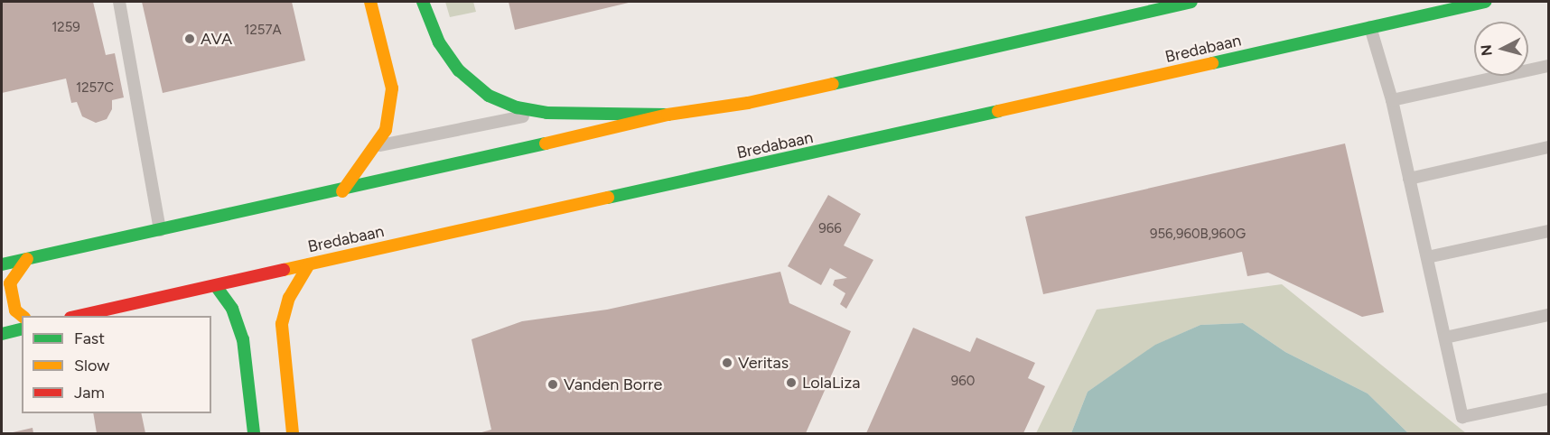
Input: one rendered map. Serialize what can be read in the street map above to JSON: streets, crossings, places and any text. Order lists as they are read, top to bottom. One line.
{"streets":{"main road":["Bredabaan"]},"places":["AVA","Veritas","LolaLiza","Vanden Borre"],"house_numbers":["1259","1257A","1257C","966","956,960B,960G","960"],"legend":["Fast","Slow","Jam"],"north":"left"}
